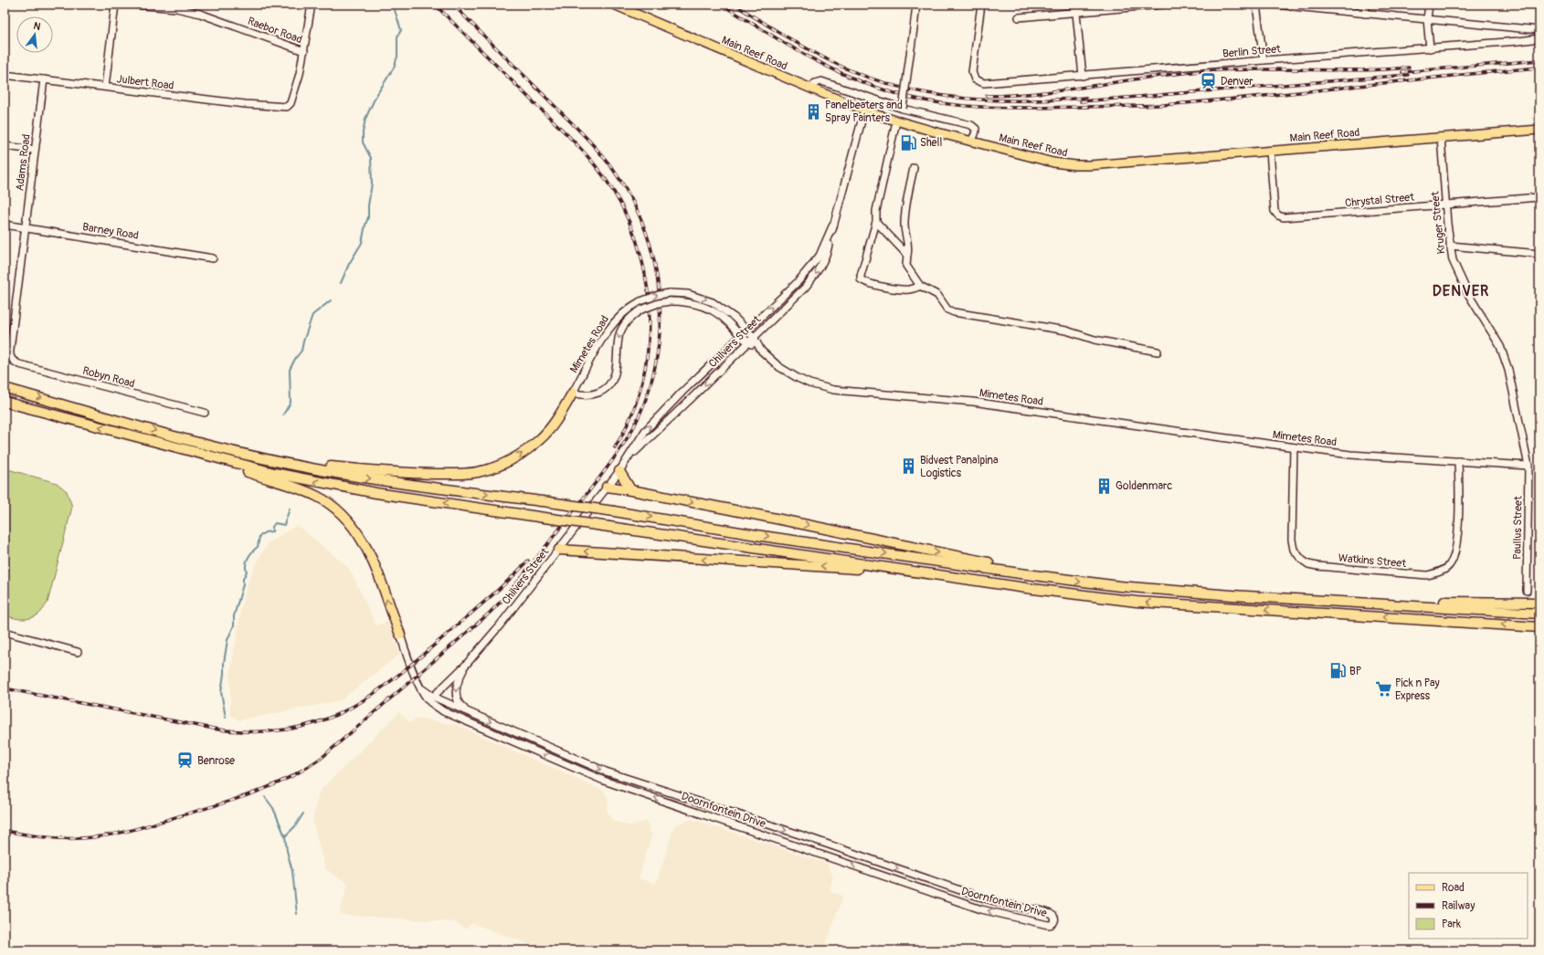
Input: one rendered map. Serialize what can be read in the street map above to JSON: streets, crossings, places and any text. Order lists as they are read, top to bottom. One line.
{"streets":{"main road":["Main Reef Road"],"street":["Raebor Road","Berlin Street","Julbert Road","Adams Road","Chrystal Street","Kruger Street","Barney Road","Chilvers Street","Mimetes Road","Robyn Road","Paullus Street","Watkins Street","Doornfontein Drive"]},"crossings":[["Raebor Road","Julbert Road"],["Main Reef Road","Chrystal Street"],["Main Reef Road","Kruger Street"],["Main Reef Road","Chilvers Street"],["Julbert Road","Adams Road"],["Adams Road","Barney Road"],["Adams Road","Robyn Road"],["Chrystal Street","Kruger Street"],["Kruger Street","Mimetes Road"],["Kruger Street","Paullus Street"],["Chilvers Street","Mimetes Road"],["Chilvers Street","Doornfontein Drive"],["Mimetes Road","Paullus Street"],["Mimetes Road","Watkins Street"]],"districts":["DENVER"],"places":{"station":["Denver","Benrose"],"building":["Panelbeaters and Spray Painters","Bidvest Panalpina Logistics","Goldenmarc"],"fuel station":["Shell","BP"],"supermarket":["Pick n Pay Express"]},"legend":["Road","Railway","Park"],"north":"top"}
